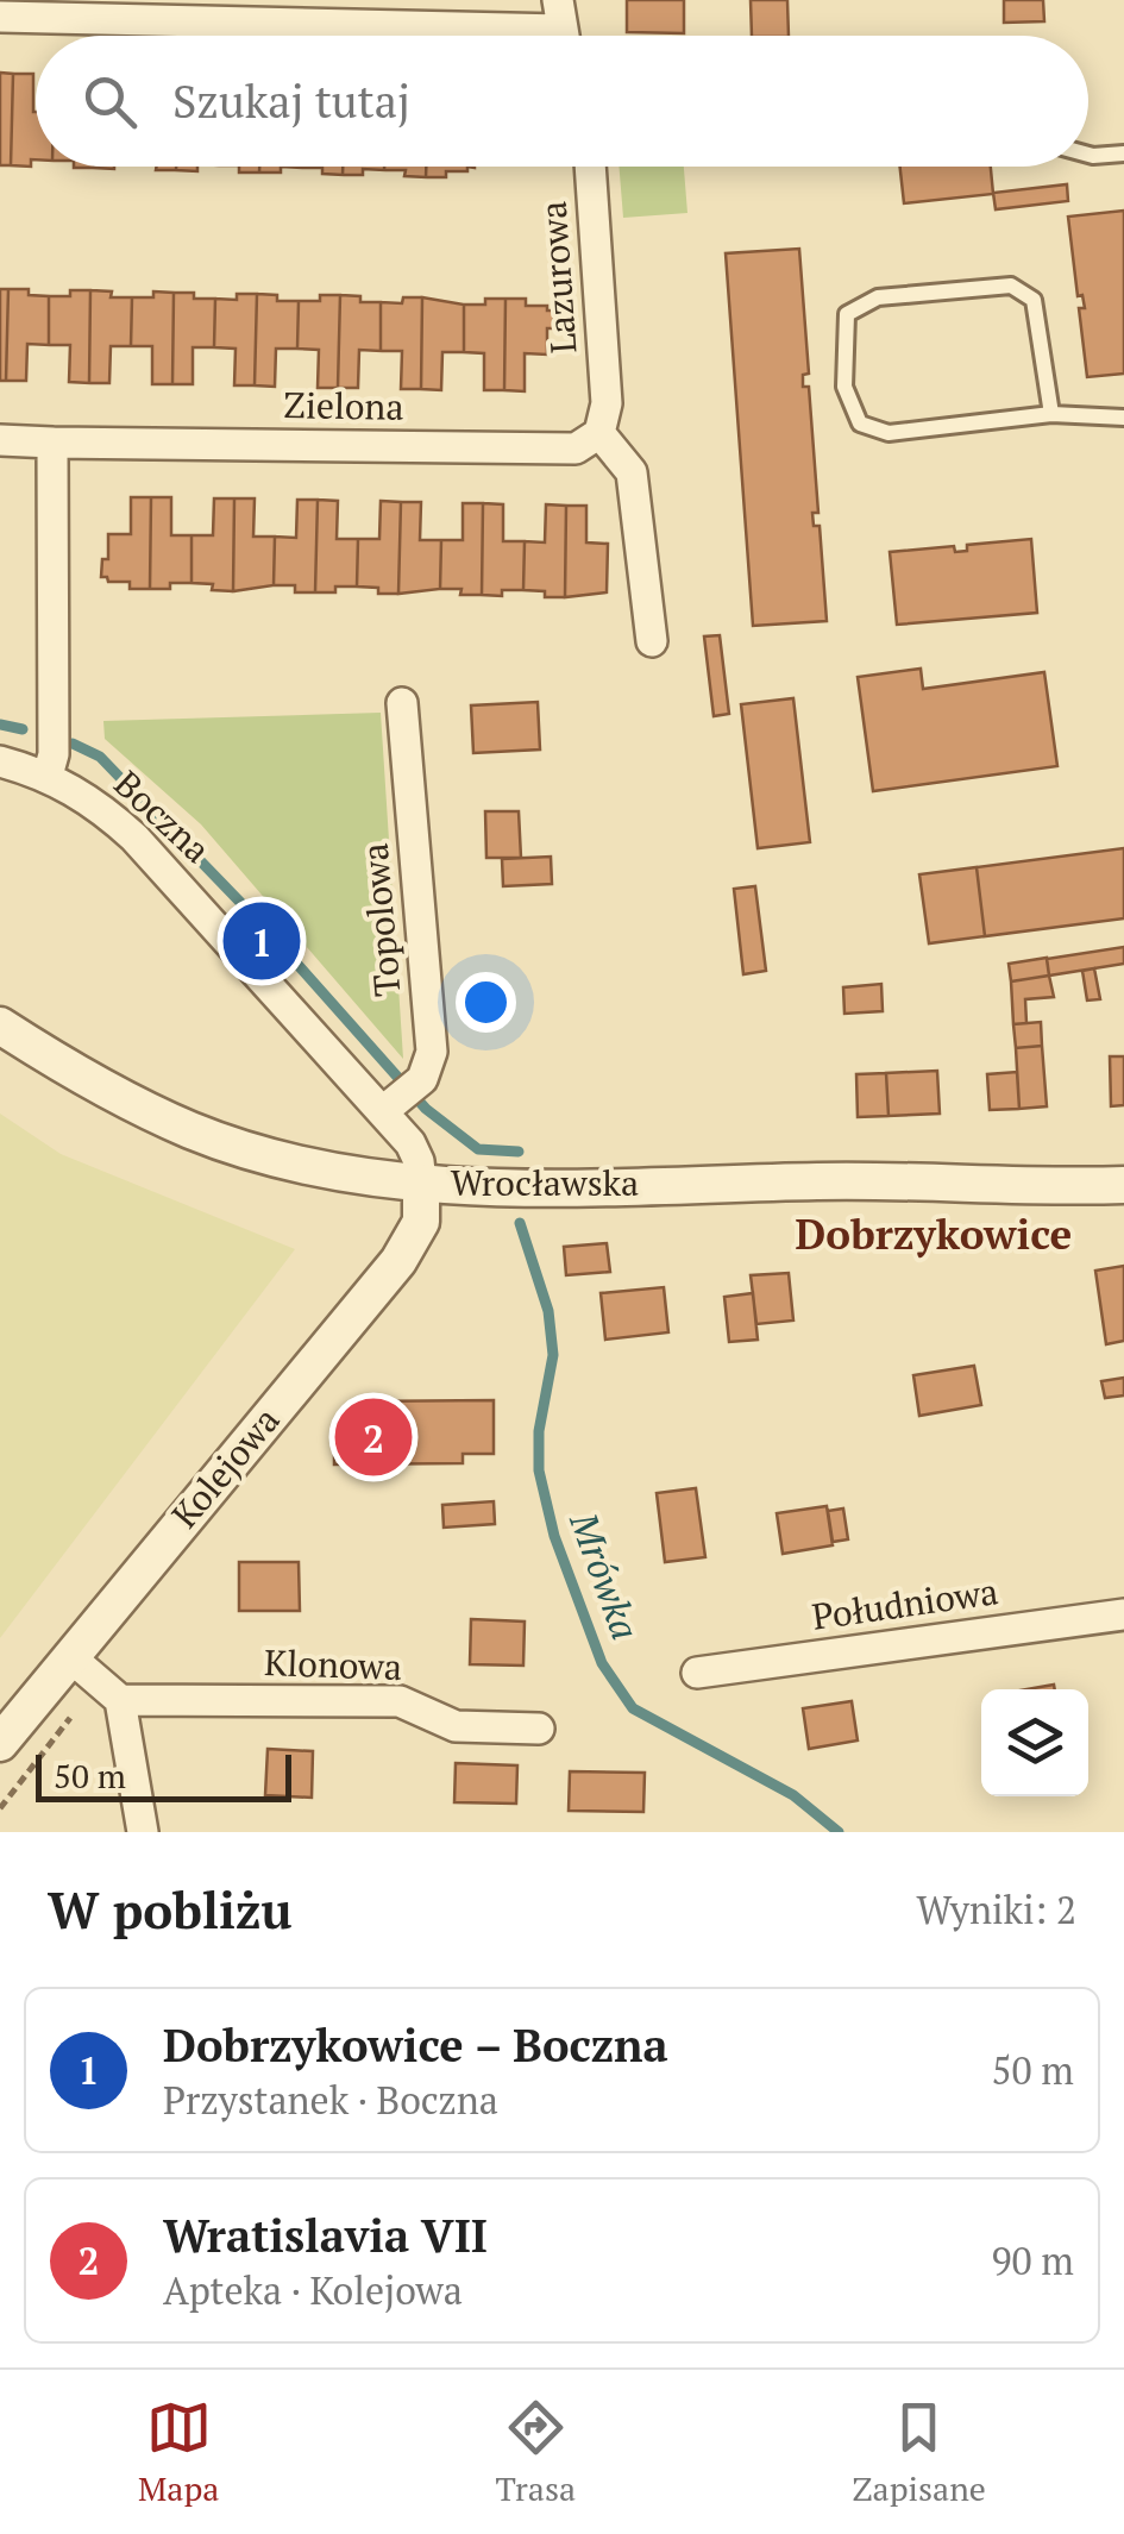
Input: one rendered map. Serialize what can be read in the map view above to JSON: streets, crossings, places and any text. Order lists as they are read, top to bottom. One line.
{"streets":{"street":["Lazurowa","Zielona","Boczna","Topolowa","Wrocławska","Kolejowa","Południowa","Klonowa"]},"crossings":[["Lazurowa","Zielona"],["Boczna","Topolowa"],["Boczna","Wrocławska"],["Boczna","Kolejowa"],["Wrocławska","Kolejowa"]],"districts":["Dobrzykowice"],"water":["Mrówka"],"scale_bar":"50 m","page":{"search":"Szukaj tutaj","pins":["1","2"],"scale":"50 m","heading":["W pobliżu","Wyniki: 2"],"list":[{"mark":"1","name":"Dobrzykowice – Boczna","note":"Przystanek · Boczna","value":"50 m"},{"mark":"2","name":"Wratislavia VII","note":"Apteka · Kolejowa","value":"90 m"}],"nav":["Mapa","Trasa","Zapisane"]}}
